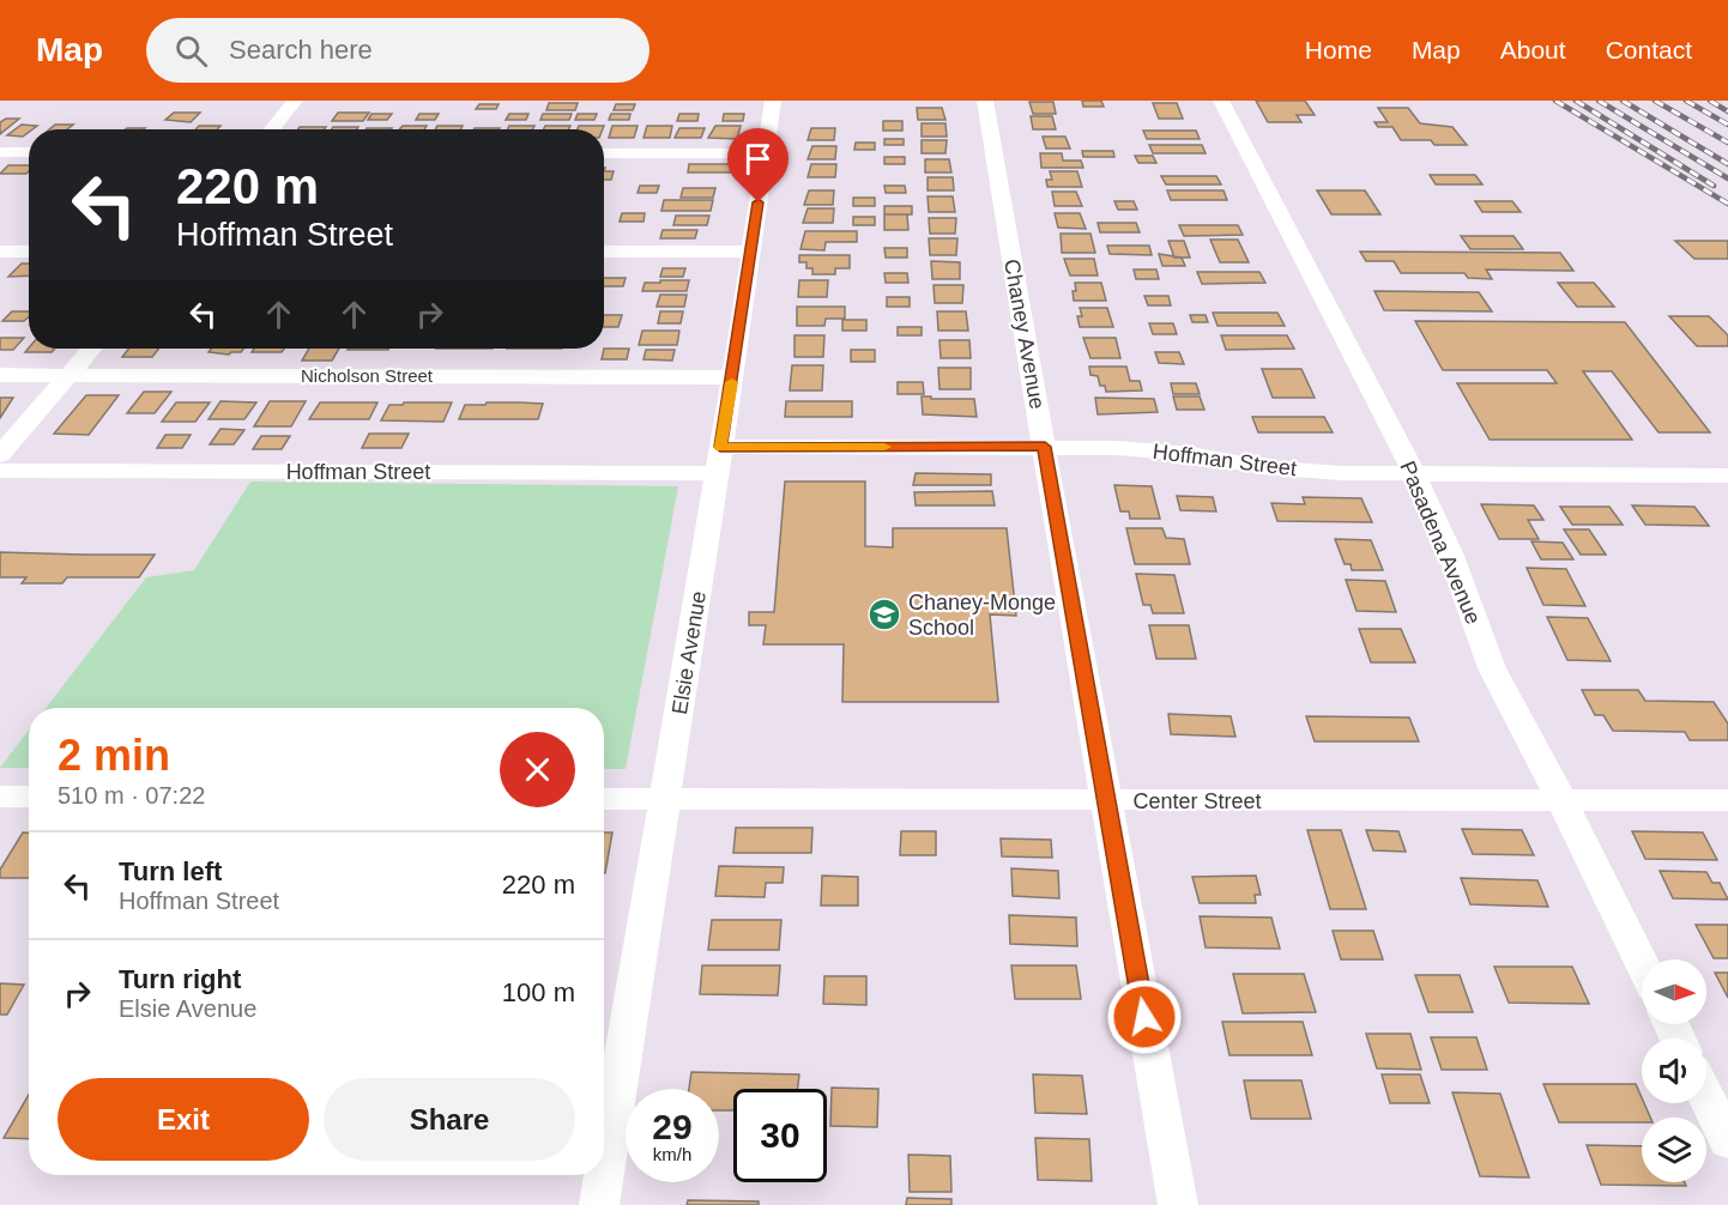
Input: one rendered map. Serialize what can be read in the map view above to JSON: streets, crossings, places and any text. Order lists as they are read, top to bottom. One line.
{"streets":{"street":["Chaney Avenue","Nicholson Street","Hoffman Street","Pasadena Avenue","Elsie Avenue","Center Street"]},"crossings":[["Chaney Avenue","Hoffman Street"],["Chaney Avenue","Center Street"],["Nicholson Street","Elsie Avenue"],["Hoffman Street","Pasadena Avenue"],["Hoffman Street","Elsie Avenue"],["Pasadena Avenue","Center Street"],["Elsie Avenue","Center Street"]],"places":{"school or university":["Chaney-Monge School"]},"north":"right","page":{"header":"Map","search":"Search here","nav":["Home","Map","About","Contact"],"turn":["220 m","Hoffman Street"],"heading":["2 min","510 m · 07:22"],"list":[{"name":"Turn left","note":"Hoffman Street","value":"220 m"},{"name":"Turn right","note":"Elsie Avenue","value":"100 m"}],"buttons":["Exit","Share"],"speed":"29 km/h","limit":"30"}}
